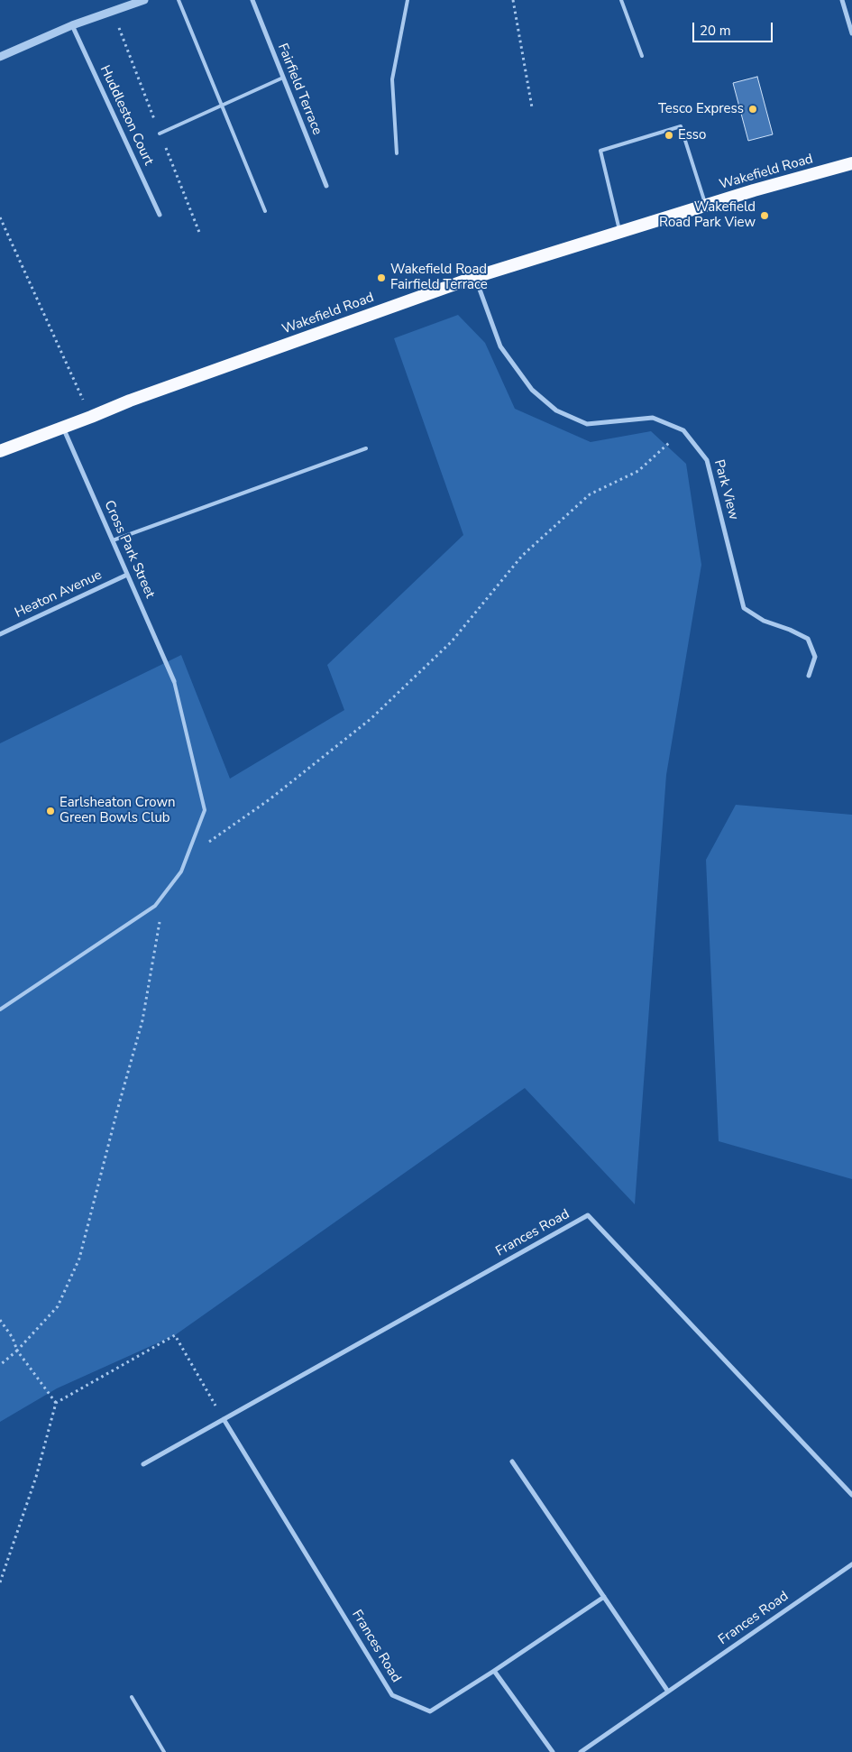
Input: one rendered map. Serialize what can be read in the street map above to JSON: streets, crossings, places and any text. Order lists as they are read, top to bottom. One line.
{"streets":{"highway":["Wakefield Road"],"street":["Fairfield Terrace","Huddleston Court","Park View","Cross Park Street","Heaton Avenue","Frances Road"]},"crossings":[["Wakefield Road","Park View"],["Wakefield Road","Cross Park Street"],["Cross Park Street","Heaton Avenue"]],"places":["Tesco Express","Esso","Wakefield Road Park View","Wakefield Road Fairfield Terrace","Earlsheaton Crown Green Bowls Club"],"scale_bar":"20 m"}
